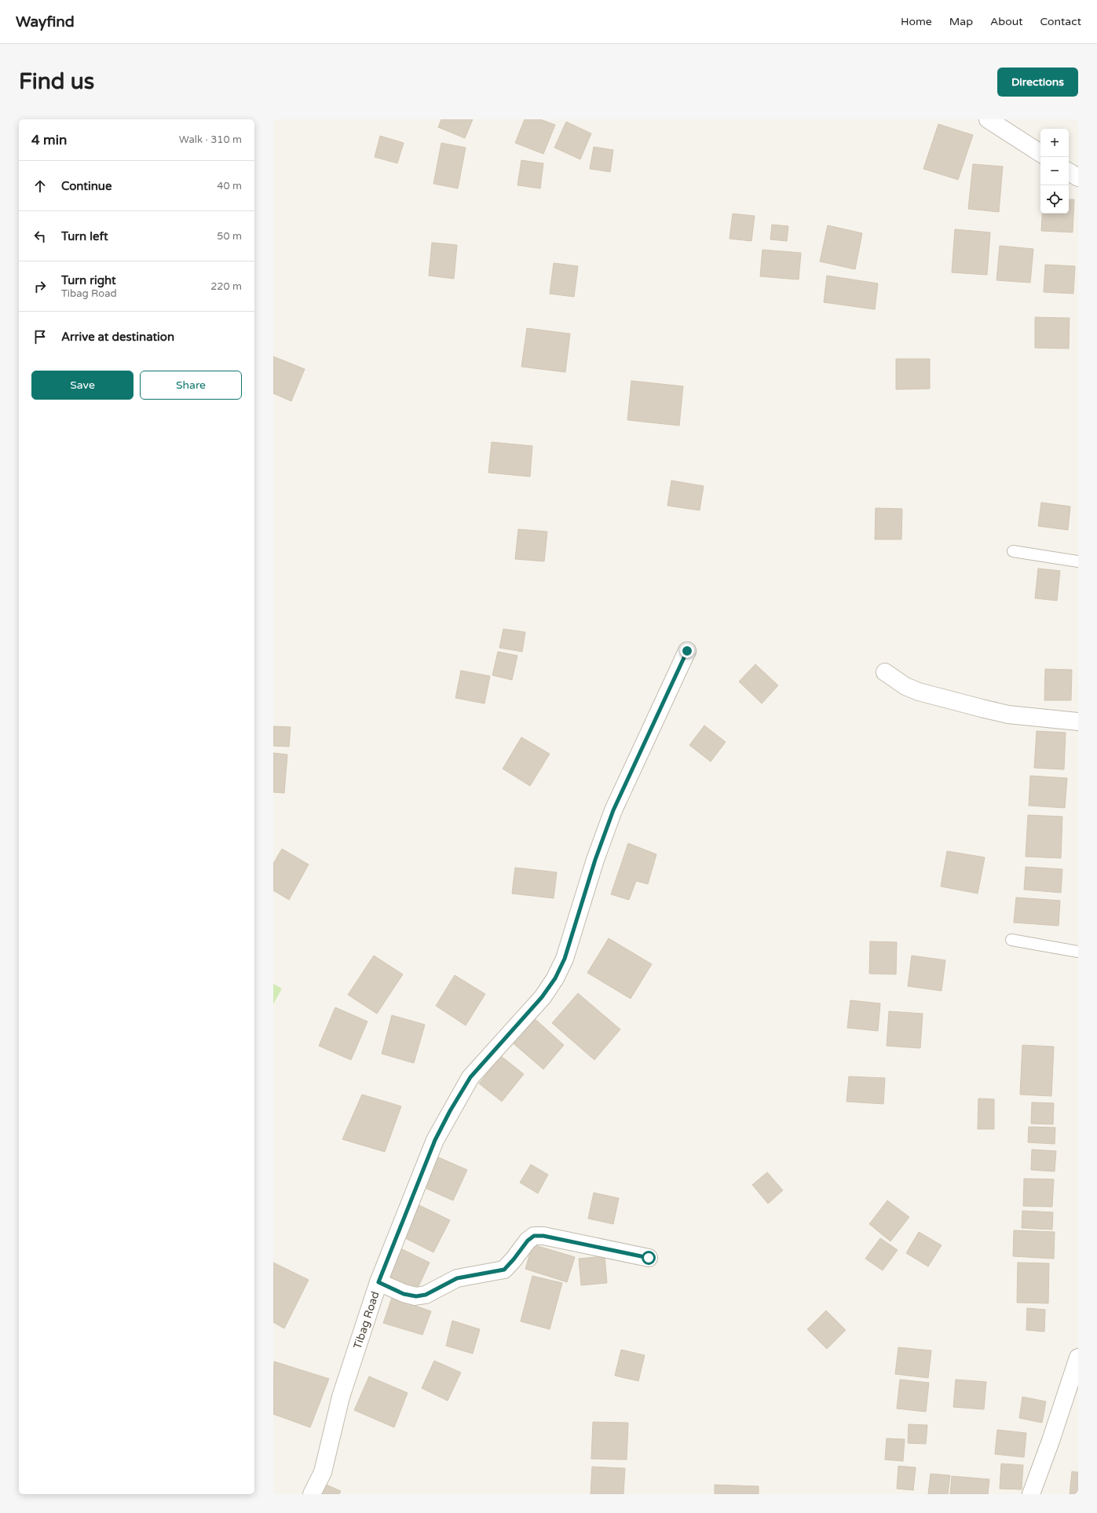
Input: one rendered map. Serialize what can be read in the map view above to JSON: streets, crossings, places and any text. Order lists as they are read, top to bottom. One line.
{"streets":{"street":["Tibag Road"]},"page":{"header":"Wayfind","nav":["Home","Map","About","Contact"],"buttons":["Directions",["Save","Share"]],"title":"Find us","heading":["4 min","Walk · 310 m"],"map_buttons":["+","−"],"list":[["Continue","40 m"],["Turn left","50 m"],["Turn right","Tibag Road","220 m"],"Arrive at destination"]}}
